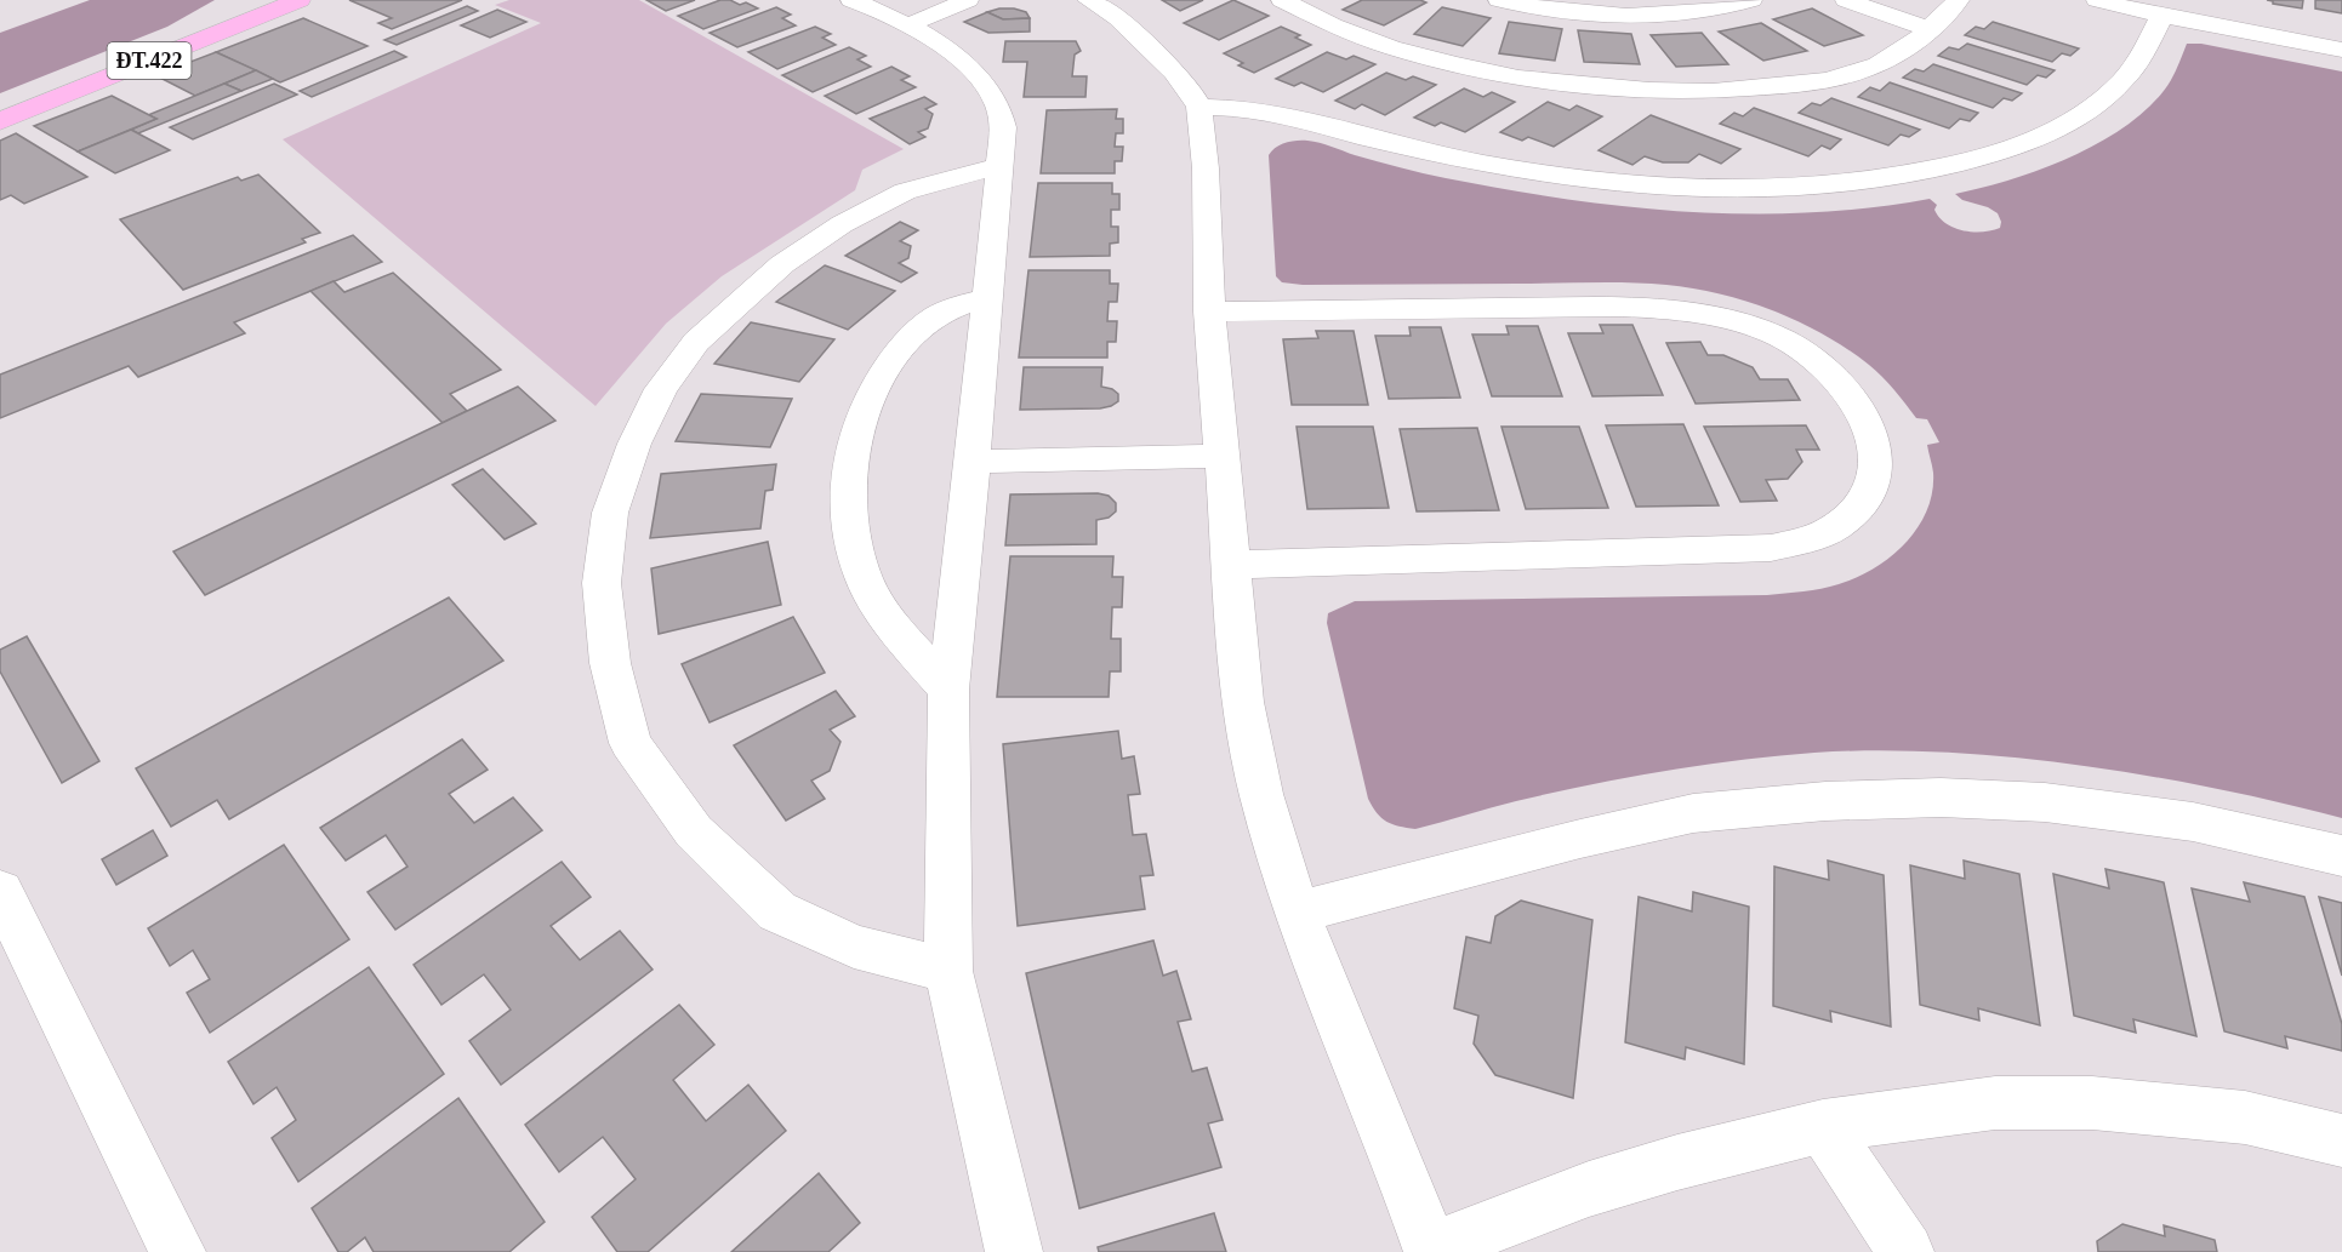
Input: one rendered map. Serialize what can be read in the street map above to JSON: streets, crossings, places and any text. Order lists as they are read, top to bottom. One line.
{"streets":{"main road":["ĐT.422"]}}
